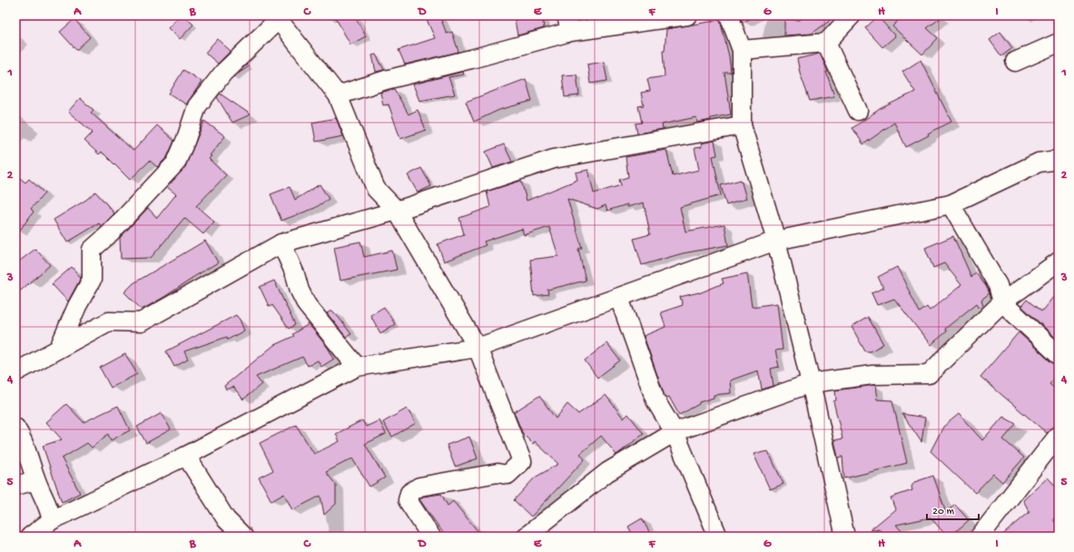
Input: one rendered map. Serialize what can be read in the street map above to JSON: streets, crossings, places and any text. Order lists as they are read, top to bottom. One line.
{"scale_bar":"20 m","grid":{"columns":["A","B","C","D","E","F","G","H","I"],"rows":["1","2","3","4","5"]}}
